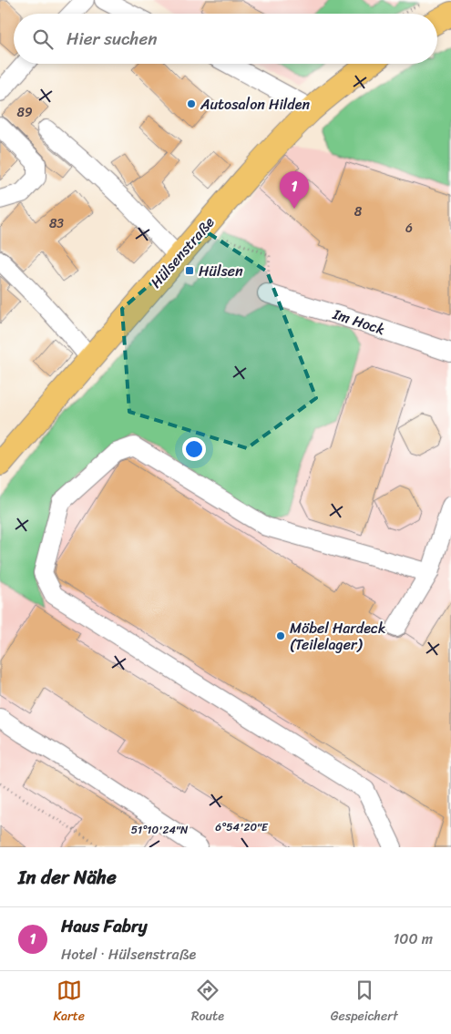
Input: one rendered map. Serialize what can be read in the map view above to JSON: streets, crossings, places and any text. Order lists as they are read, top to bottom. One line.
{"streets":{"main road":["Hülsenstraße"],"street":["Im Hock"]},"places":{"other":["Autosalon Hilden","Möbel Hardeck (Teilelager)"],"transit":["Hülsen"]},"house_numbers":["89","8","83","6"],"page":{"search":"Hier suchen","pins":"1","heading":"In der Nähe","list":[{"mark":"1","name":"Haus Fabry","note":"Hotel · Hülsenstraße","value":"100 m"}],"nav":["Karte","Route","Gespeichert"]},"coordinates":["6°54'20\"E","51°10'24\"N"]}
